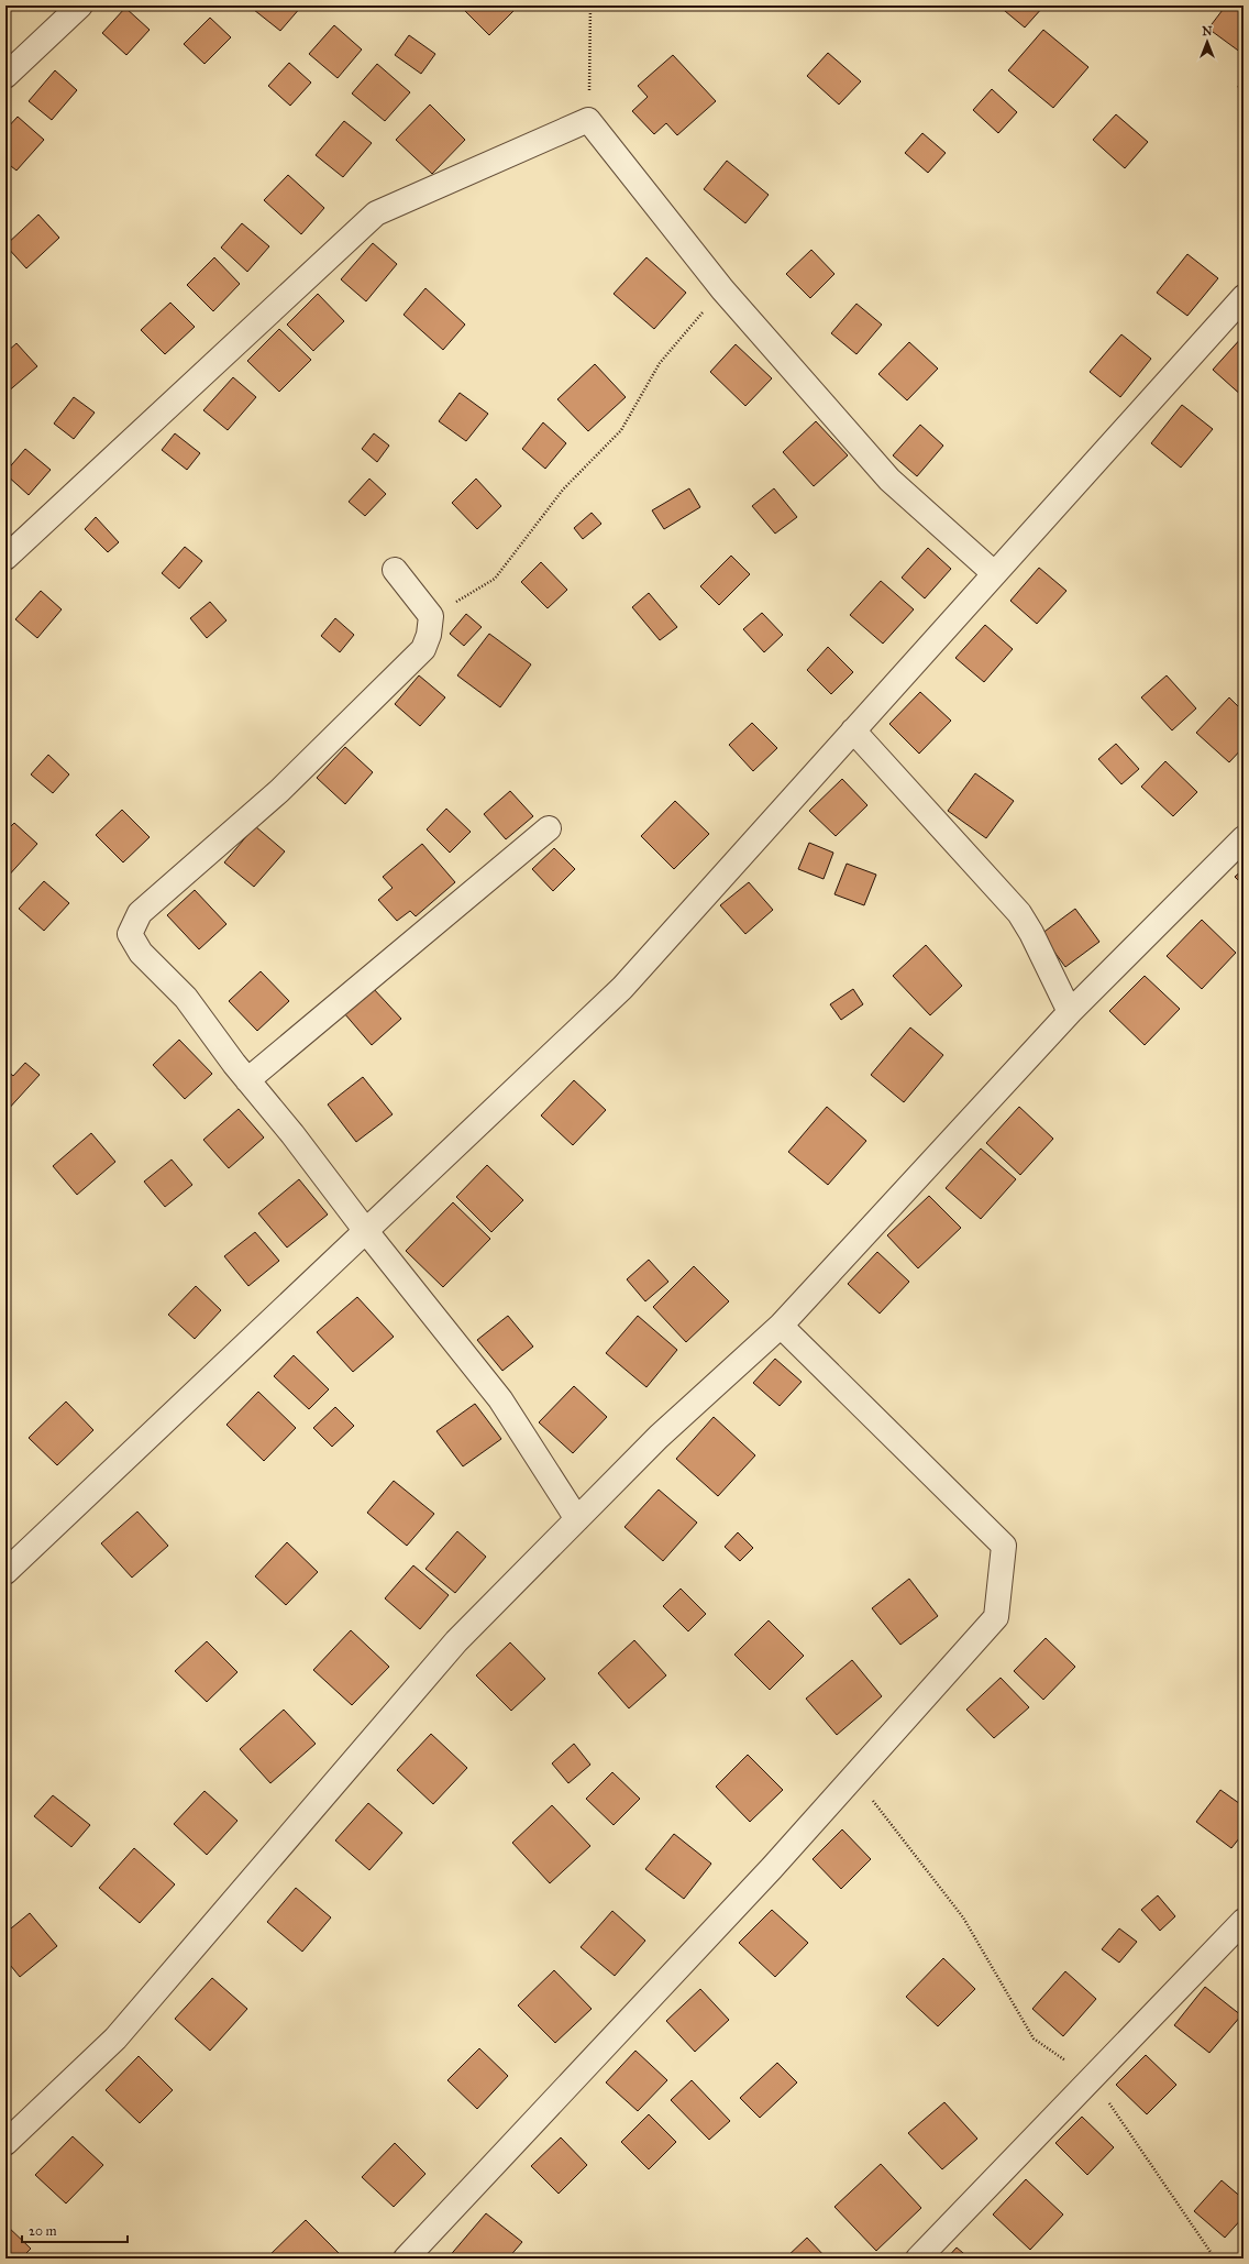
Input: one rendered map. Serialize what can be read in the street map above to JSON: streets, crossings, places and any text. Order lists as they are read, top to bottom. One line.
{"scale_bar":"20 m","north":"top"}
